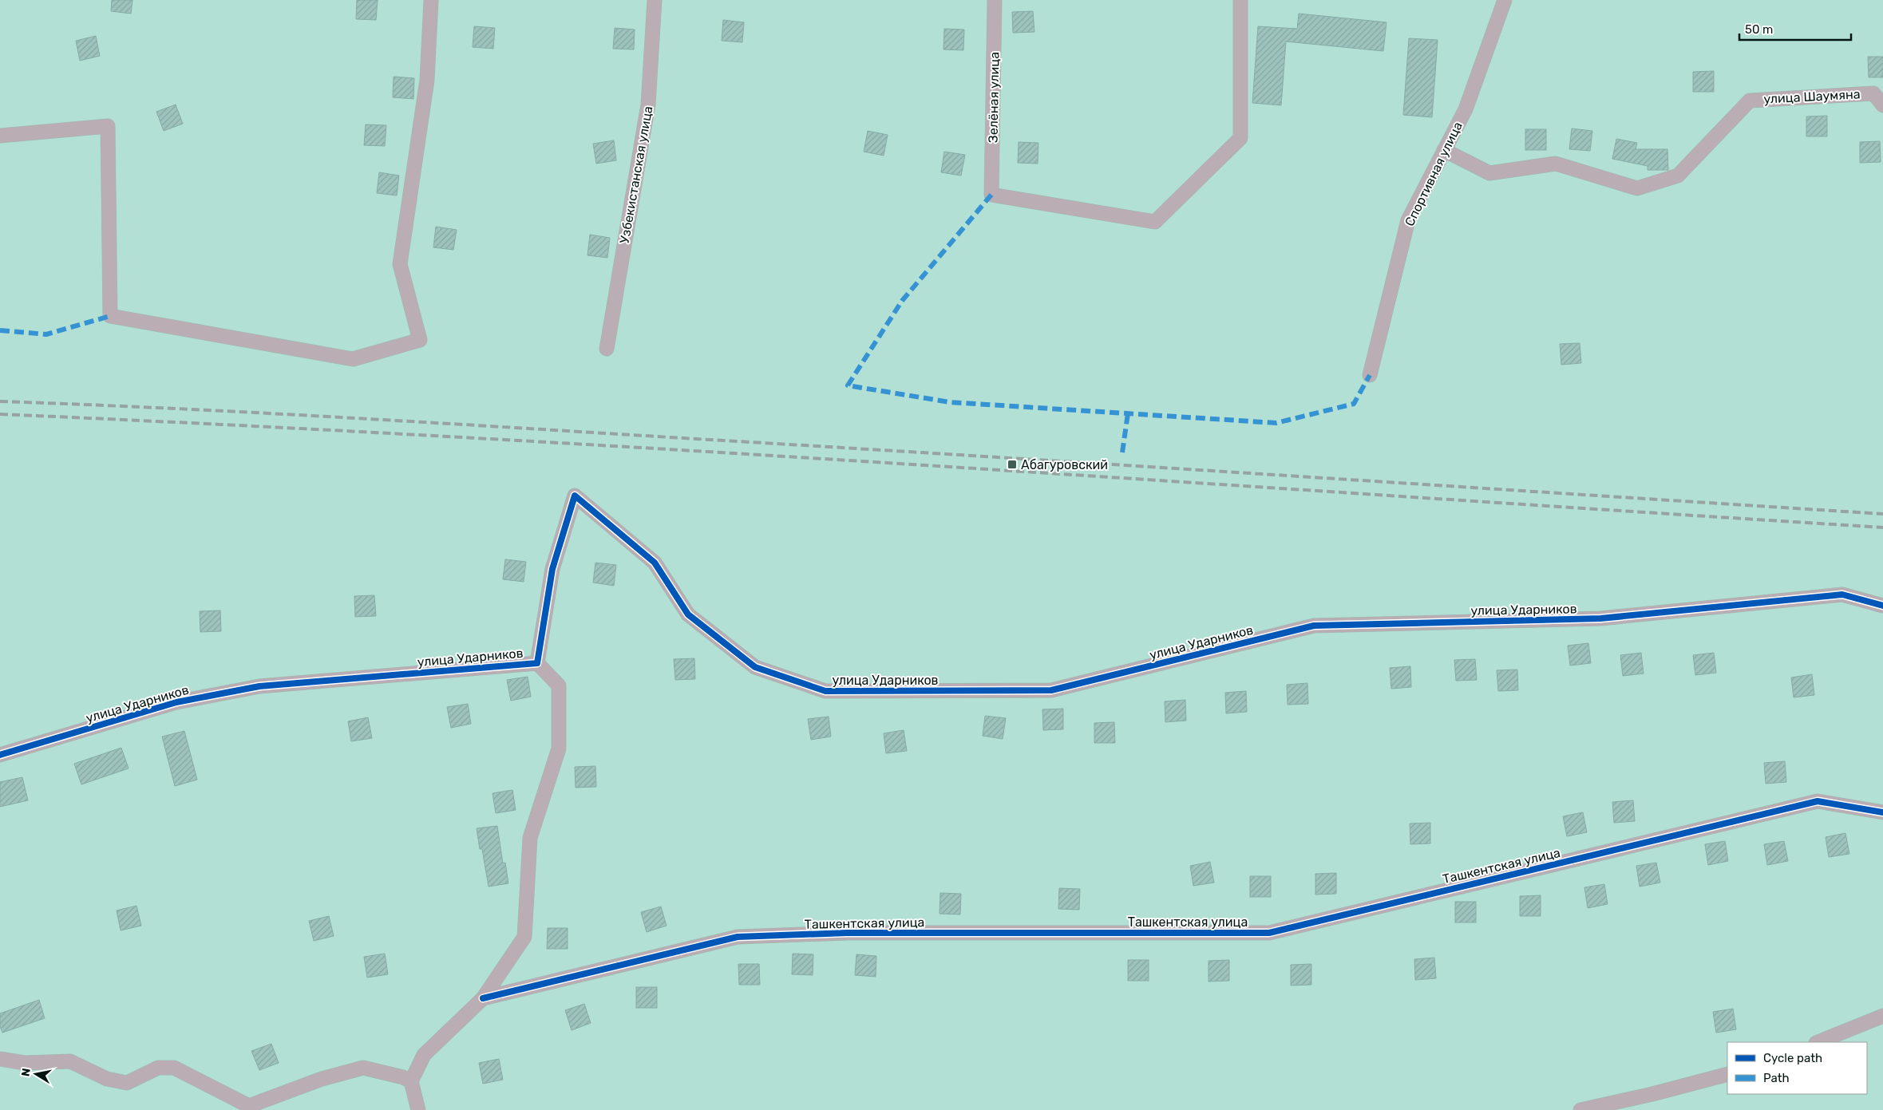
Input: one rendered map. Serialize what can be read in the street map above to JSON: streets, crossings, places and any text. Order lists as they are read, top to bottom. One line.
{"streets":{"street":["улица Шаумяна","Зелёная улица","Спортивная улица","Узбекистанская улица","улица Ударников","Ташкентская улица"]},"crossings":[["улица Шаумяна","Спортивная улица"]],"places":{"transit":["Абагуровский"]},"legend":["Cycle path","Path"],"scale_bar":"50 m","north":"left"}
